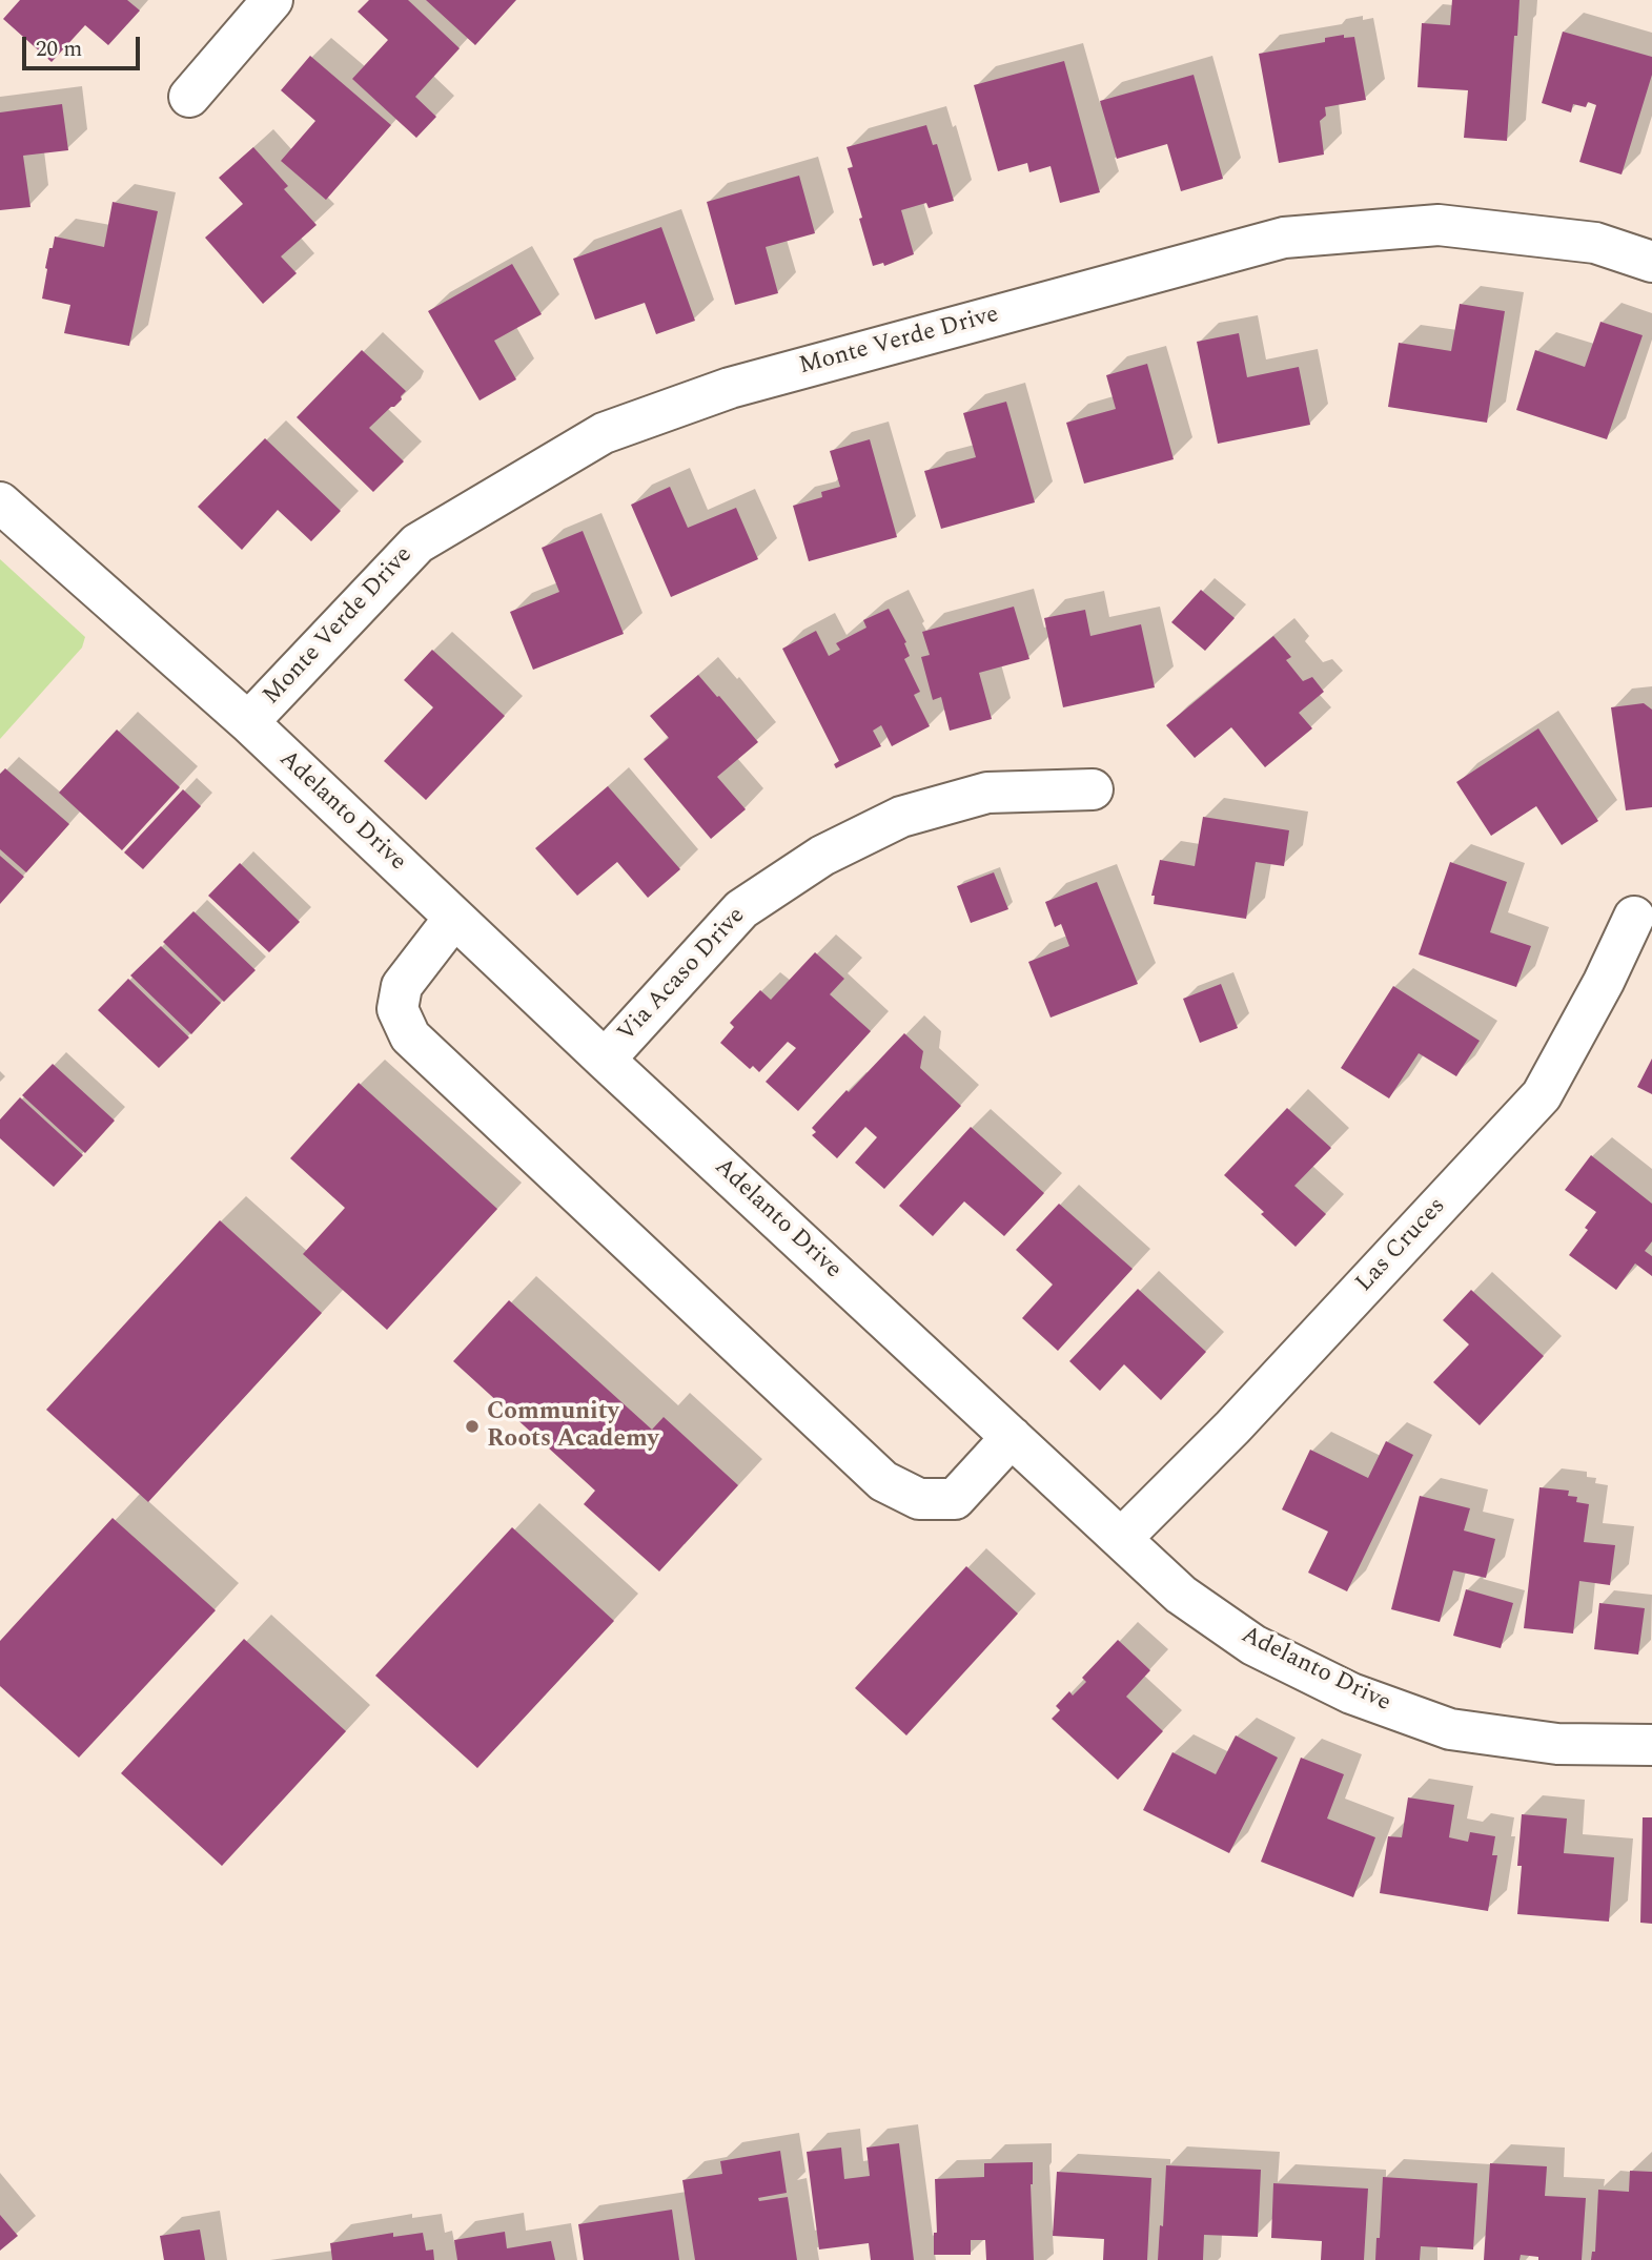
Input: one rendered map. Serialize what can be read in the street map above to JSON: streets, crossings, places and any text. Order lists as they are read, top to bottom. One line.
{"streets":{"street":["Monte Verde Drive","Adelanto Drive","Via Acaso Drive","Las Cruces"]},"crossings":[["Monte Verde Drive","Adelanto Drive"],["Adelanto Drive","Via Acaso Drive"],["Adelanto Drive","Las Cruces"]],"places":["Community Roots Academy"],"scale_bar":"20 m"}
